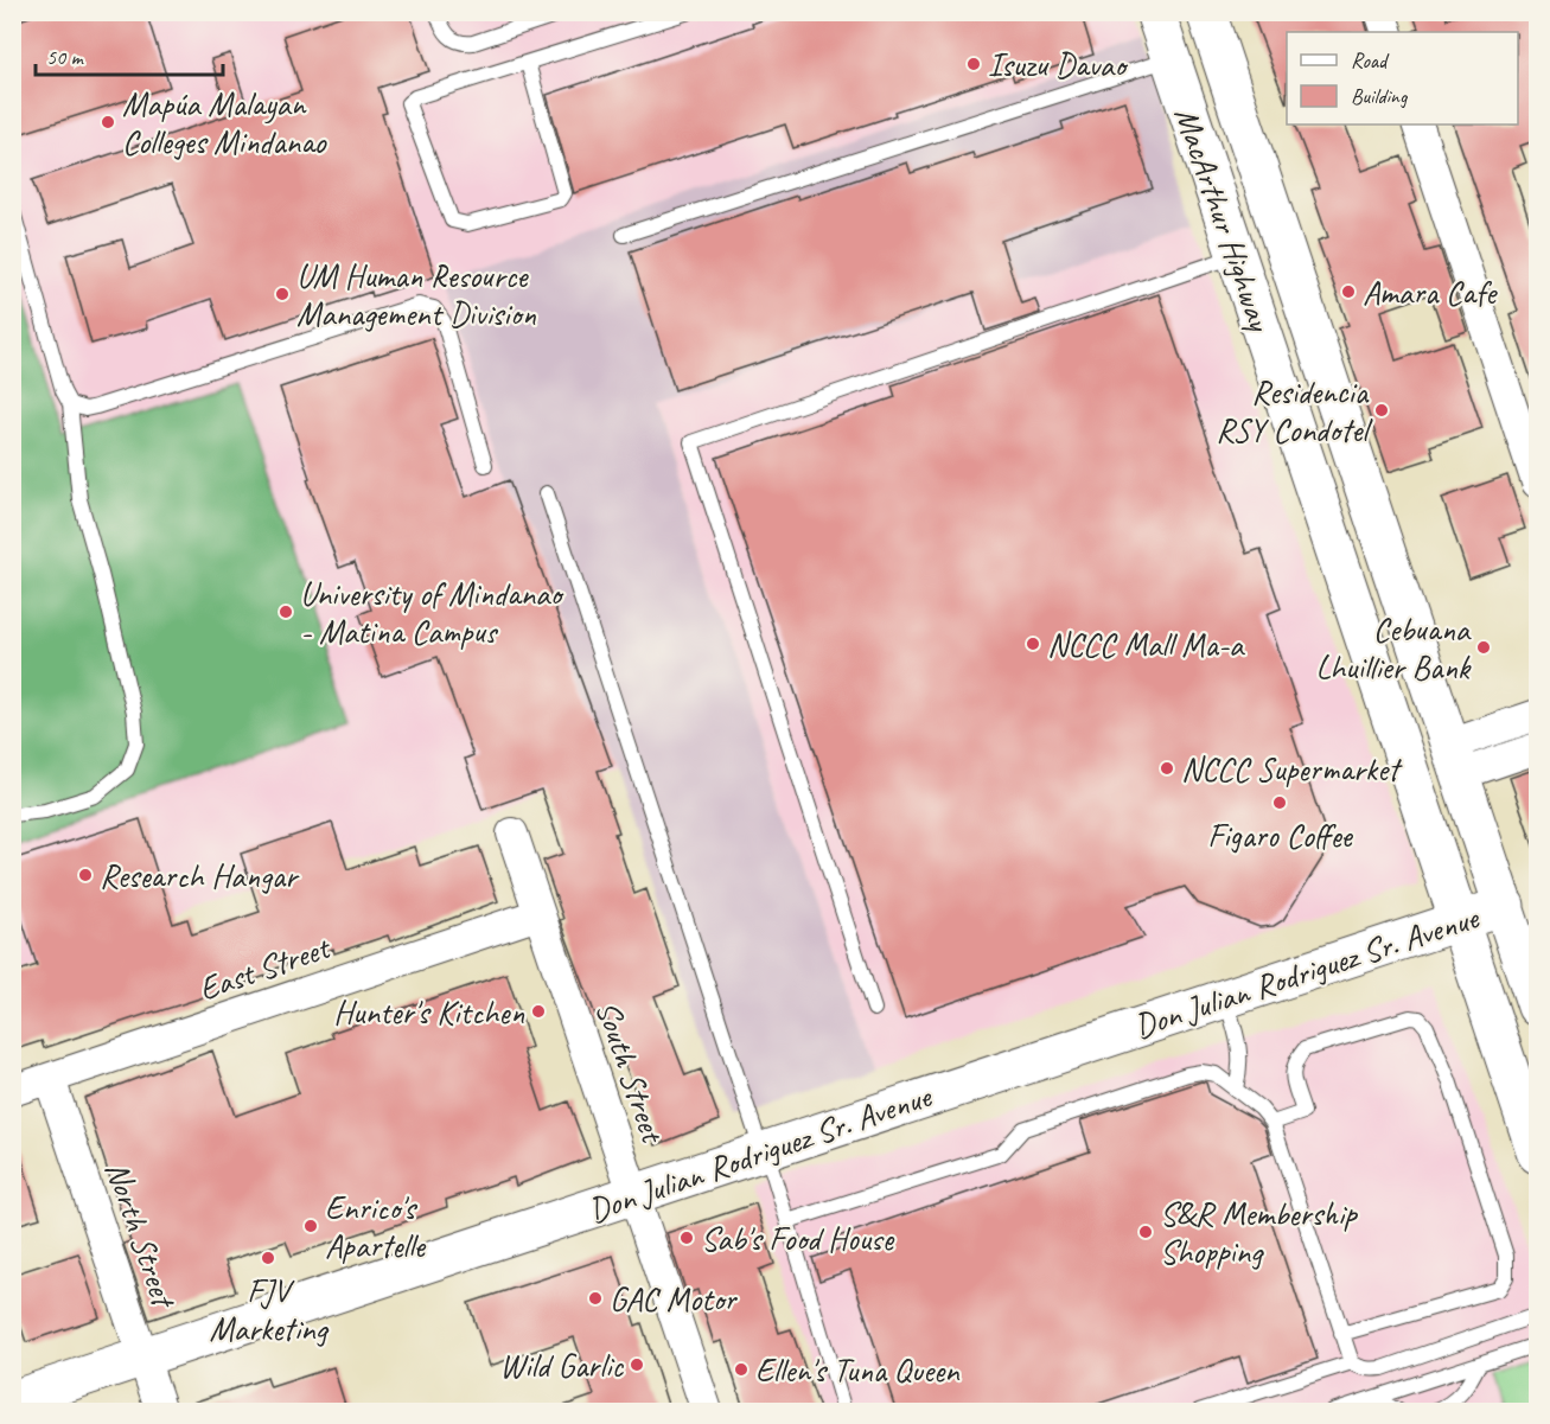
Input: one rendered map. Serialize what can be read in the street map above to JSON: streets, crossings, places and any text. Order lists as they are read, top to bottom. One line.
{"streets":{"main road":["MacArthur Highway","Don Julian Rodriguez Sr. Avenue"],"street":["East Street","South Street","North Street"]},"crossings":[["MacArthur Highway","Don Julian Rodriguez Sr. Avenue"],["East Street","South Street"],["East Street","North Street"],["Don Julian Rodriguez Sr. Avenue","South Street"],["Don Julian Rodriguez Sr. Avenue","North Street"]],"places":["Isuzu Davao","Mapúa Malayan Colleges Mindanao","Amara Cafe","UM Human Resource Management Division","Residencia RSY Condotel","University of Mindanao - Matina Campus","NCCC Mall Ma-a","Cebuana Lhuillier Bank","NCCC Supermarket","Figaro Coffee","Research Hangar","Hunter's Kitchen","Enrico's Apartelle","S&R Membership Shopping","Sab's Food House","FJV Marketing","GAC Motor","Wild Garlic","Ellen's Tuna Queen"],"legend":["Road","Building"],"scale_bar":"50 m"}
